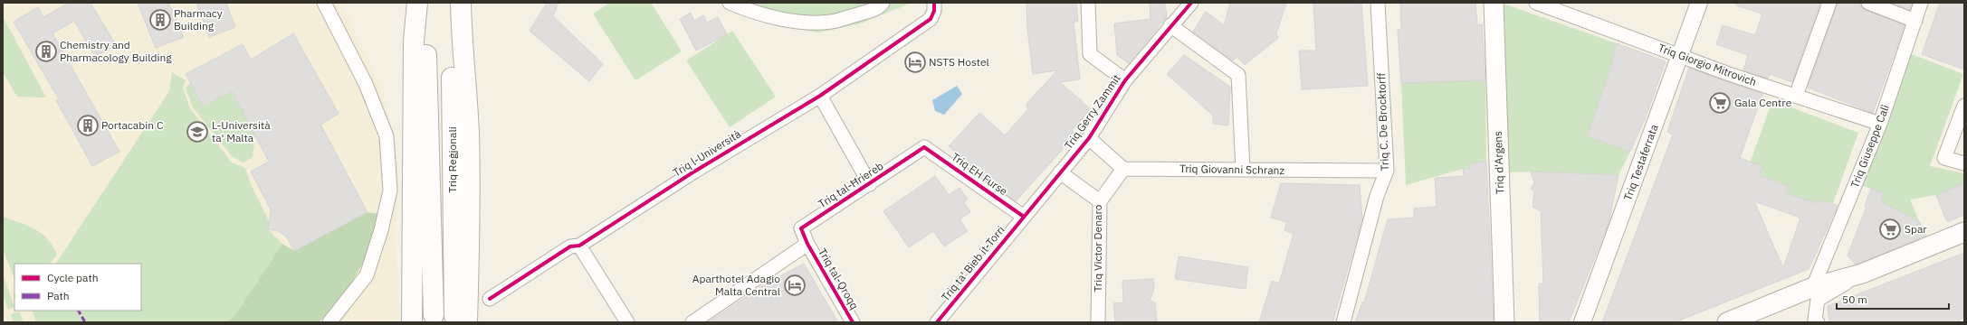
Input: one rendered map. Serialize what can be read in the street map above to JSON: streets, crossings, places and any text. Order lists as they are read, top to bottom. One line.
{"streets":{"highway":["Triq Reġjonali"],"main road":["Triq d'Argens"],"street":["Triq Giorgio Mitrovich","Triq Gerry Zammit","Triq C. De Brocktorff","Triq Giuseppe Calì","Triq l-Università","Triq Testaferrata","Triq Giovanni Schranz","Triq EH Furse","Triq tal-Ħriereb","Triq Victor Denaro","Triq ta' Bieb it-Torri","Triq tal-Qroqq"]},"crossings":[["Triq Giorgio Mitrovich","Triq Giuseppe Calì"],["Triq Giorgio Mitrovich","Triq Testaferrata"],["Triq Gerry Zammit","Triq EH Furse"],["Triq Gerry Zammit","Triq Victor Denaro"],["Triq Gerry Zammit","Triq ta' Bieb it-Torri"],["Triq C. De Brocktorff","Triq Giovanni Schranz"],["Triq EH Furse","Triq tal-Ħriereb"],["Triq EH Furse","Triq ta' Bieb it-Torri"],["Triq tal-Ħriereb","Triq tal-Qroqq"]],"places":{"building":["Pharmacy Building","Chemistry and Pharmacology Building","Portacabin C"],"hotel":["NSTS Hostel","Aparthotel Adagio Malta Central"],"supermarket":["Gala Centre","Spar"],"school or university":["L-Università ta' Malta"]},"legend":["Cycle path","Path"],"scale_bar":"50 m"}
